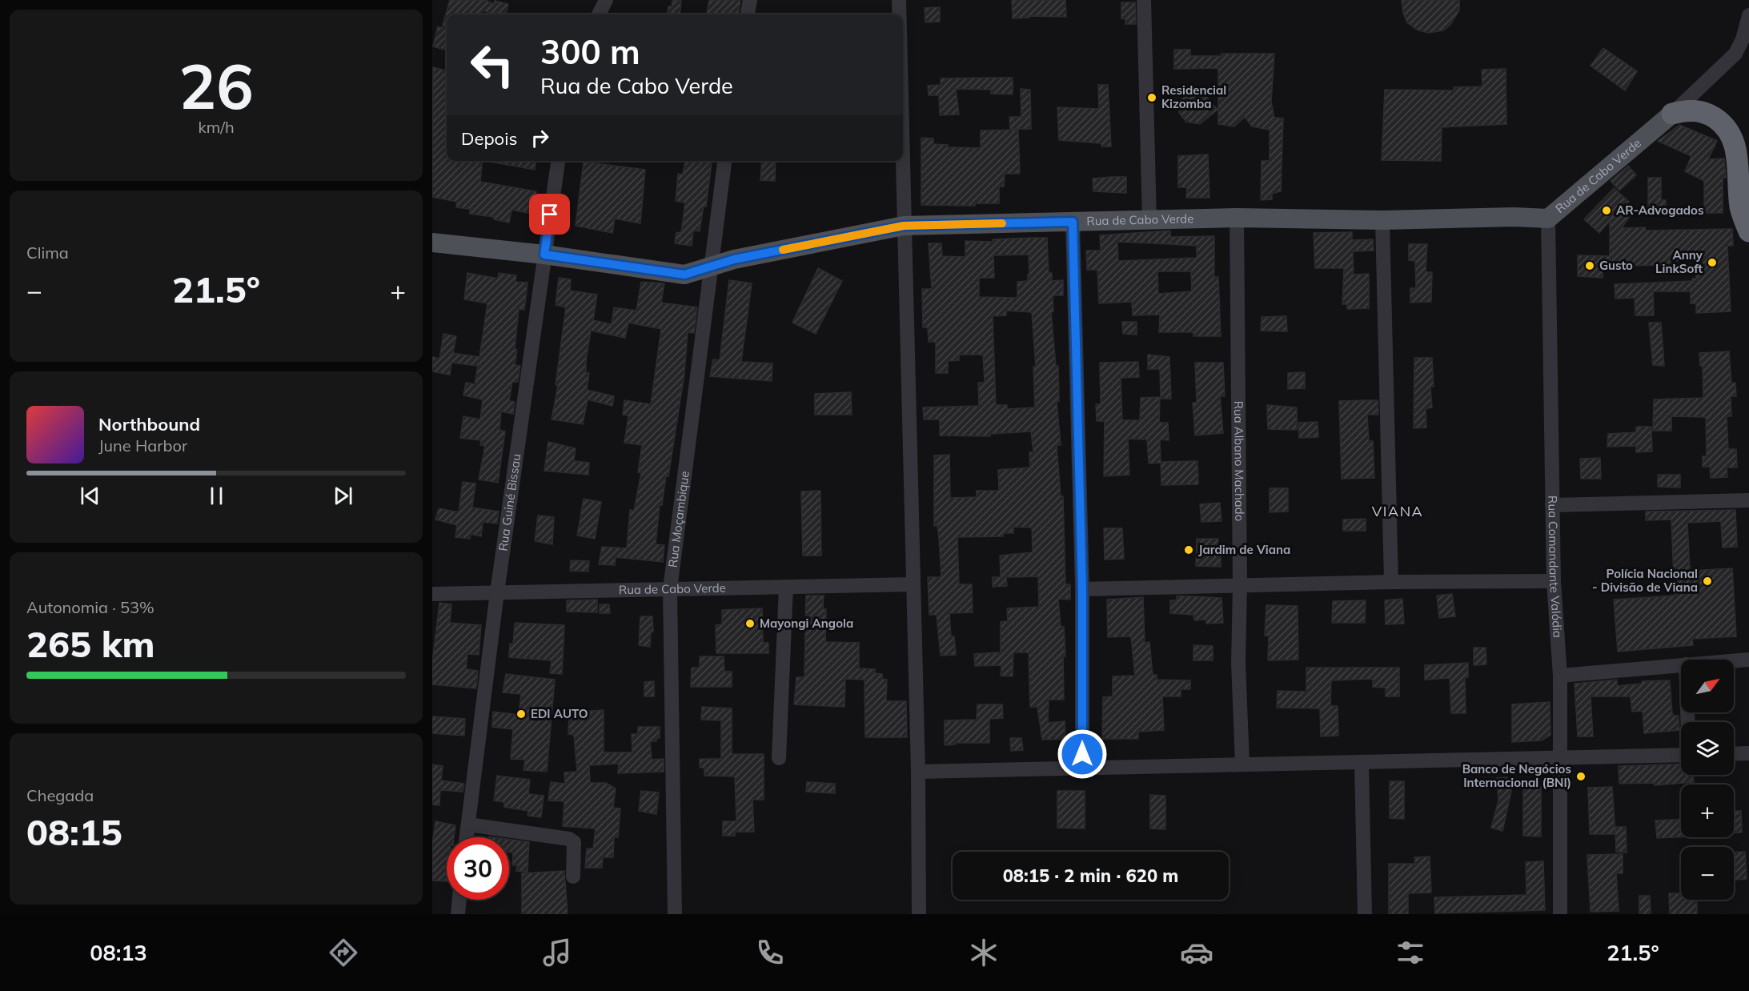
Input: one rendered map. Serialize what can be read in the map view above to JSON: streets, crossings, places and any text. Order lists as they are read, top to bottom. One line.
{"streets":{"main road":["Rua de Cabo Verde"],"street":["Rua Albano Machado","Rua Guiné Bissau","Rua Moçambique","Rua Comandante Valódia"]},"crossings":[["Rua de Cabo Verde","Rua Albano Machado"],["Rua de Cabo Verde","Rua Guiné Bissau"],["Rua de Cabo Verde","Rua Moçambique"],["Rua de Cabo Verde","Rua Comandante Valódia"]],"districts":["VIANA"],"places":["Residencial Kizomba","AR-Advogados","Anny LinkSoft","Gusto","Jardim de Viana","Polícia Nacional - Divisão de Viana","Mayongi Angola","EDI AUTO","Banco de Negócios Internacional (BNI)"],"north":"top right","page":{"tile":[["26","km/h"],"Clima",["Autonomia · 53%","265 km"],["Chegada","08:15"]],"turn":["300 m","Rua de Cabo Verde"],"then":"Depois","heat":["−","21.5°","+"],"song":["Northbound","June Harbor"],"map_buttons":["+","−"],"limit":"30","trip":"08:15 · 2 min · 620 m","tabs":["08:13","21.5°"]}}
